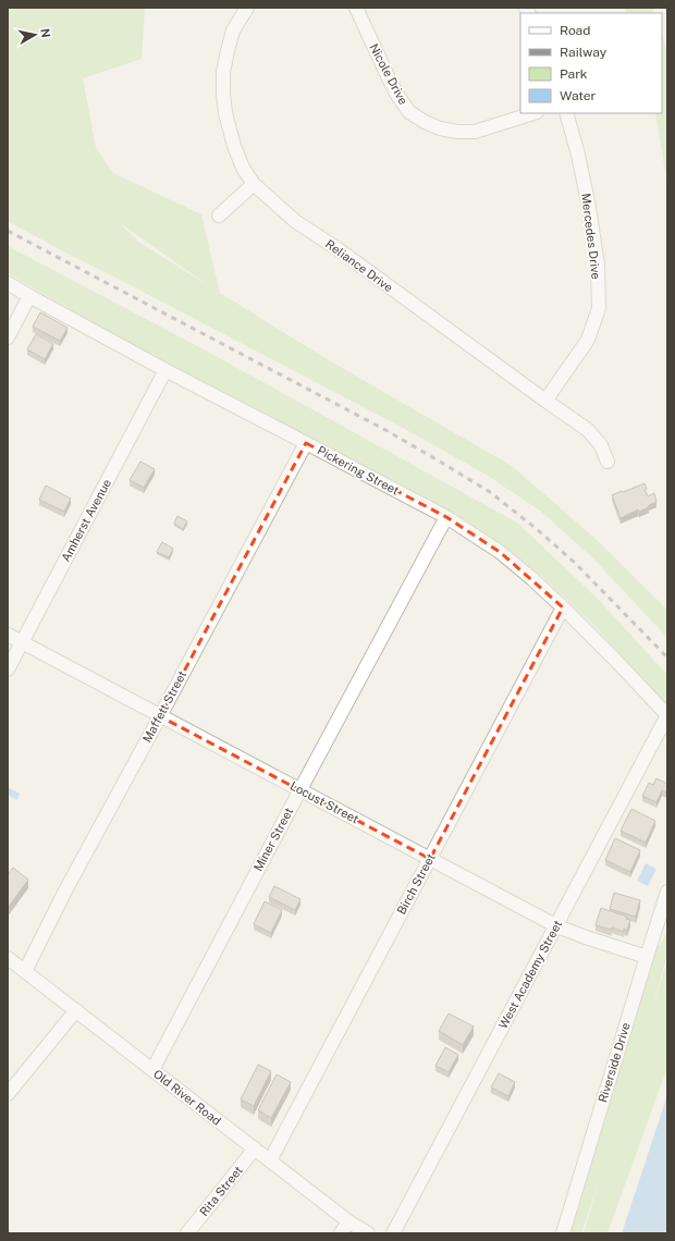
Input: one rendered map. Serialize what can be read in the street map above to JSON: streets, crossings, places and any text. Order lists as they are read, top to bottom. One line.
{"streets":{"street":["Nicole Drive","Mercedes Drive","Reliance Drive","Pickering Street","Amherst Avenue","Maffett Street","Locust Street","Miner Street","Birch Street","West Academy Street","Riverside Drive","Old River Road","Rita Street"]},"crossings":[["Mercedes Drive","Reliance Drive"],["Pickering Street","Amherst Avenue"],["Pickering Street","Maffett Street"],["Pickering Street","Miner Street"],["Pickering Street","Birch Street"],["Pickering Street","West Academy Street"],["Amherst Avenue","Locust Street"],["Maffett Street","Locust Street"],["Maffett Street","Old River Road"],["Locust Street","Miner Street"],["Locust Street","Birch Street"],["Locust Street","West Academy Street"],["Locust Street","Riverside Drive"],["Miner Street","Old River Road"],["Birch Street","Old River Road"],["Old River Road","Rita Street"]],"legend":["Road","Railway","Park","Water"],"north":"right"}
